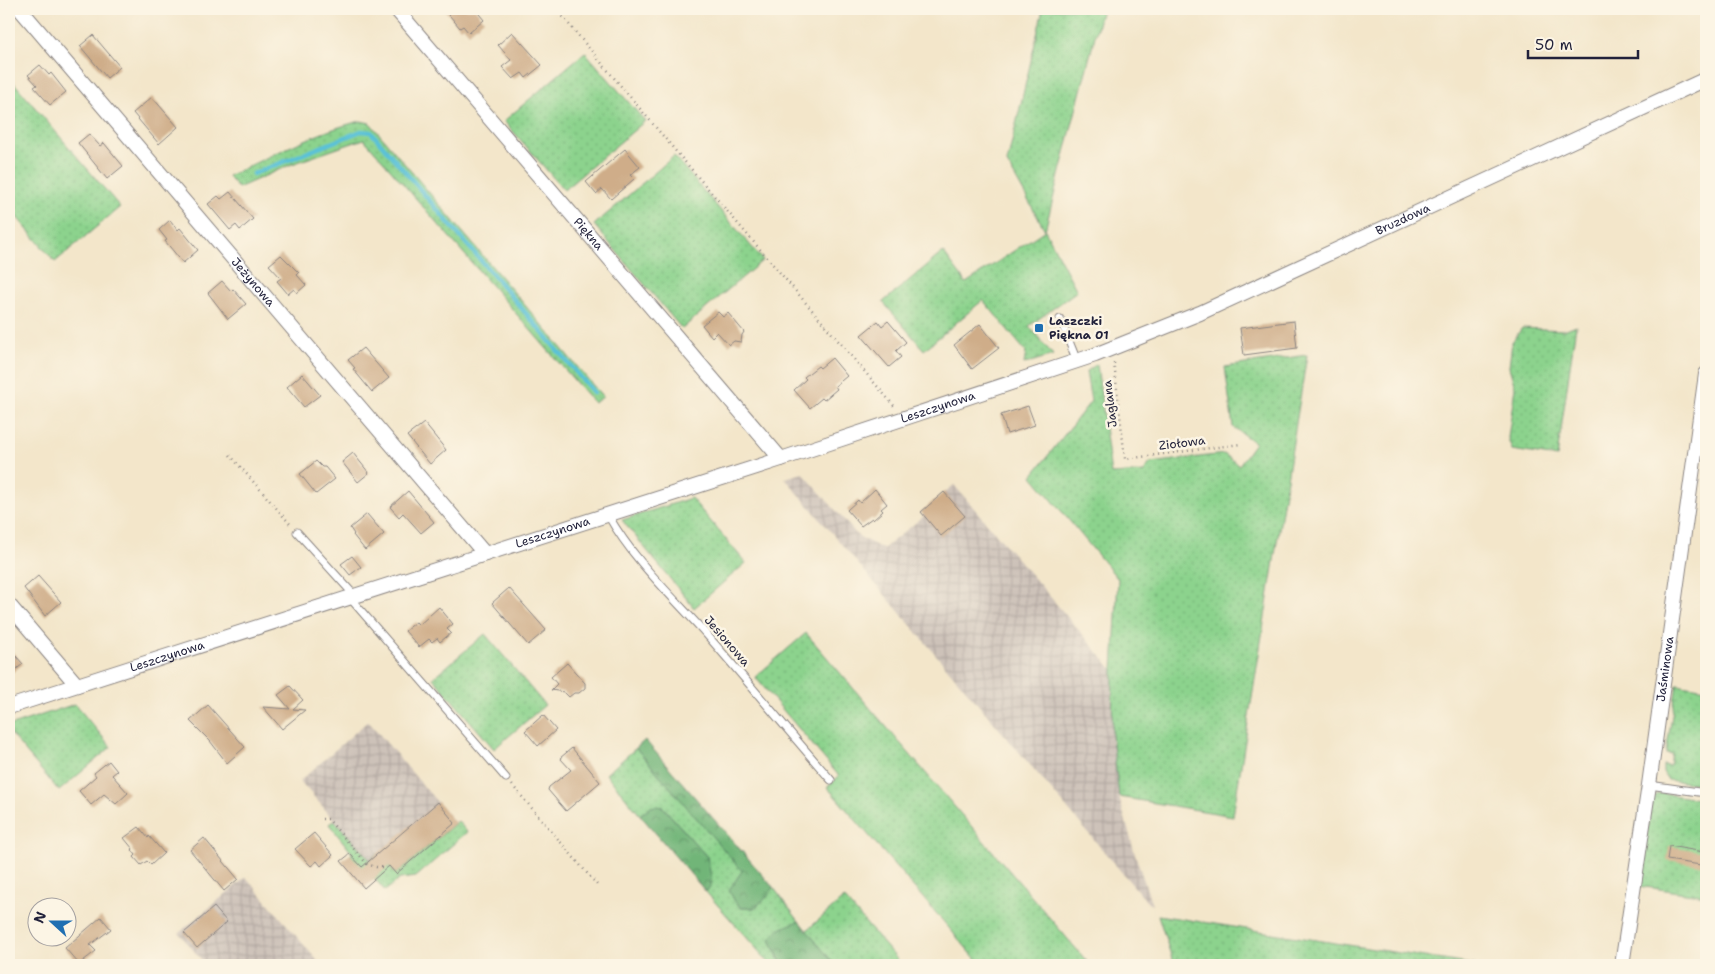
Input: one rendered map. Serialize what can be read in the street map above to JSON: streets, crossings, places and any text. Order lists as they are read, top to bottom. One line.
{"streets":{"street":["Bruzdowa","Piękna","Jeżynowa","Leszczynowa","Jaśminowa"],"lane":["Jesionowa"],"path":["Jaglana","Ziołowa"]},"crossings":[["Bruzdowa","Jaglana"],["Bruzdowa","Leszczynowa"],["Piękna","Leszczynowa"],["Jeżynowa","Leszczynowa"],["Jaglana","Ziołowa"],["Leszczynowa","Jesionowa"]],"places":{"transit":["Laszczki Piękna 01"]},"scale_bar":"50 m","north":"left"}
